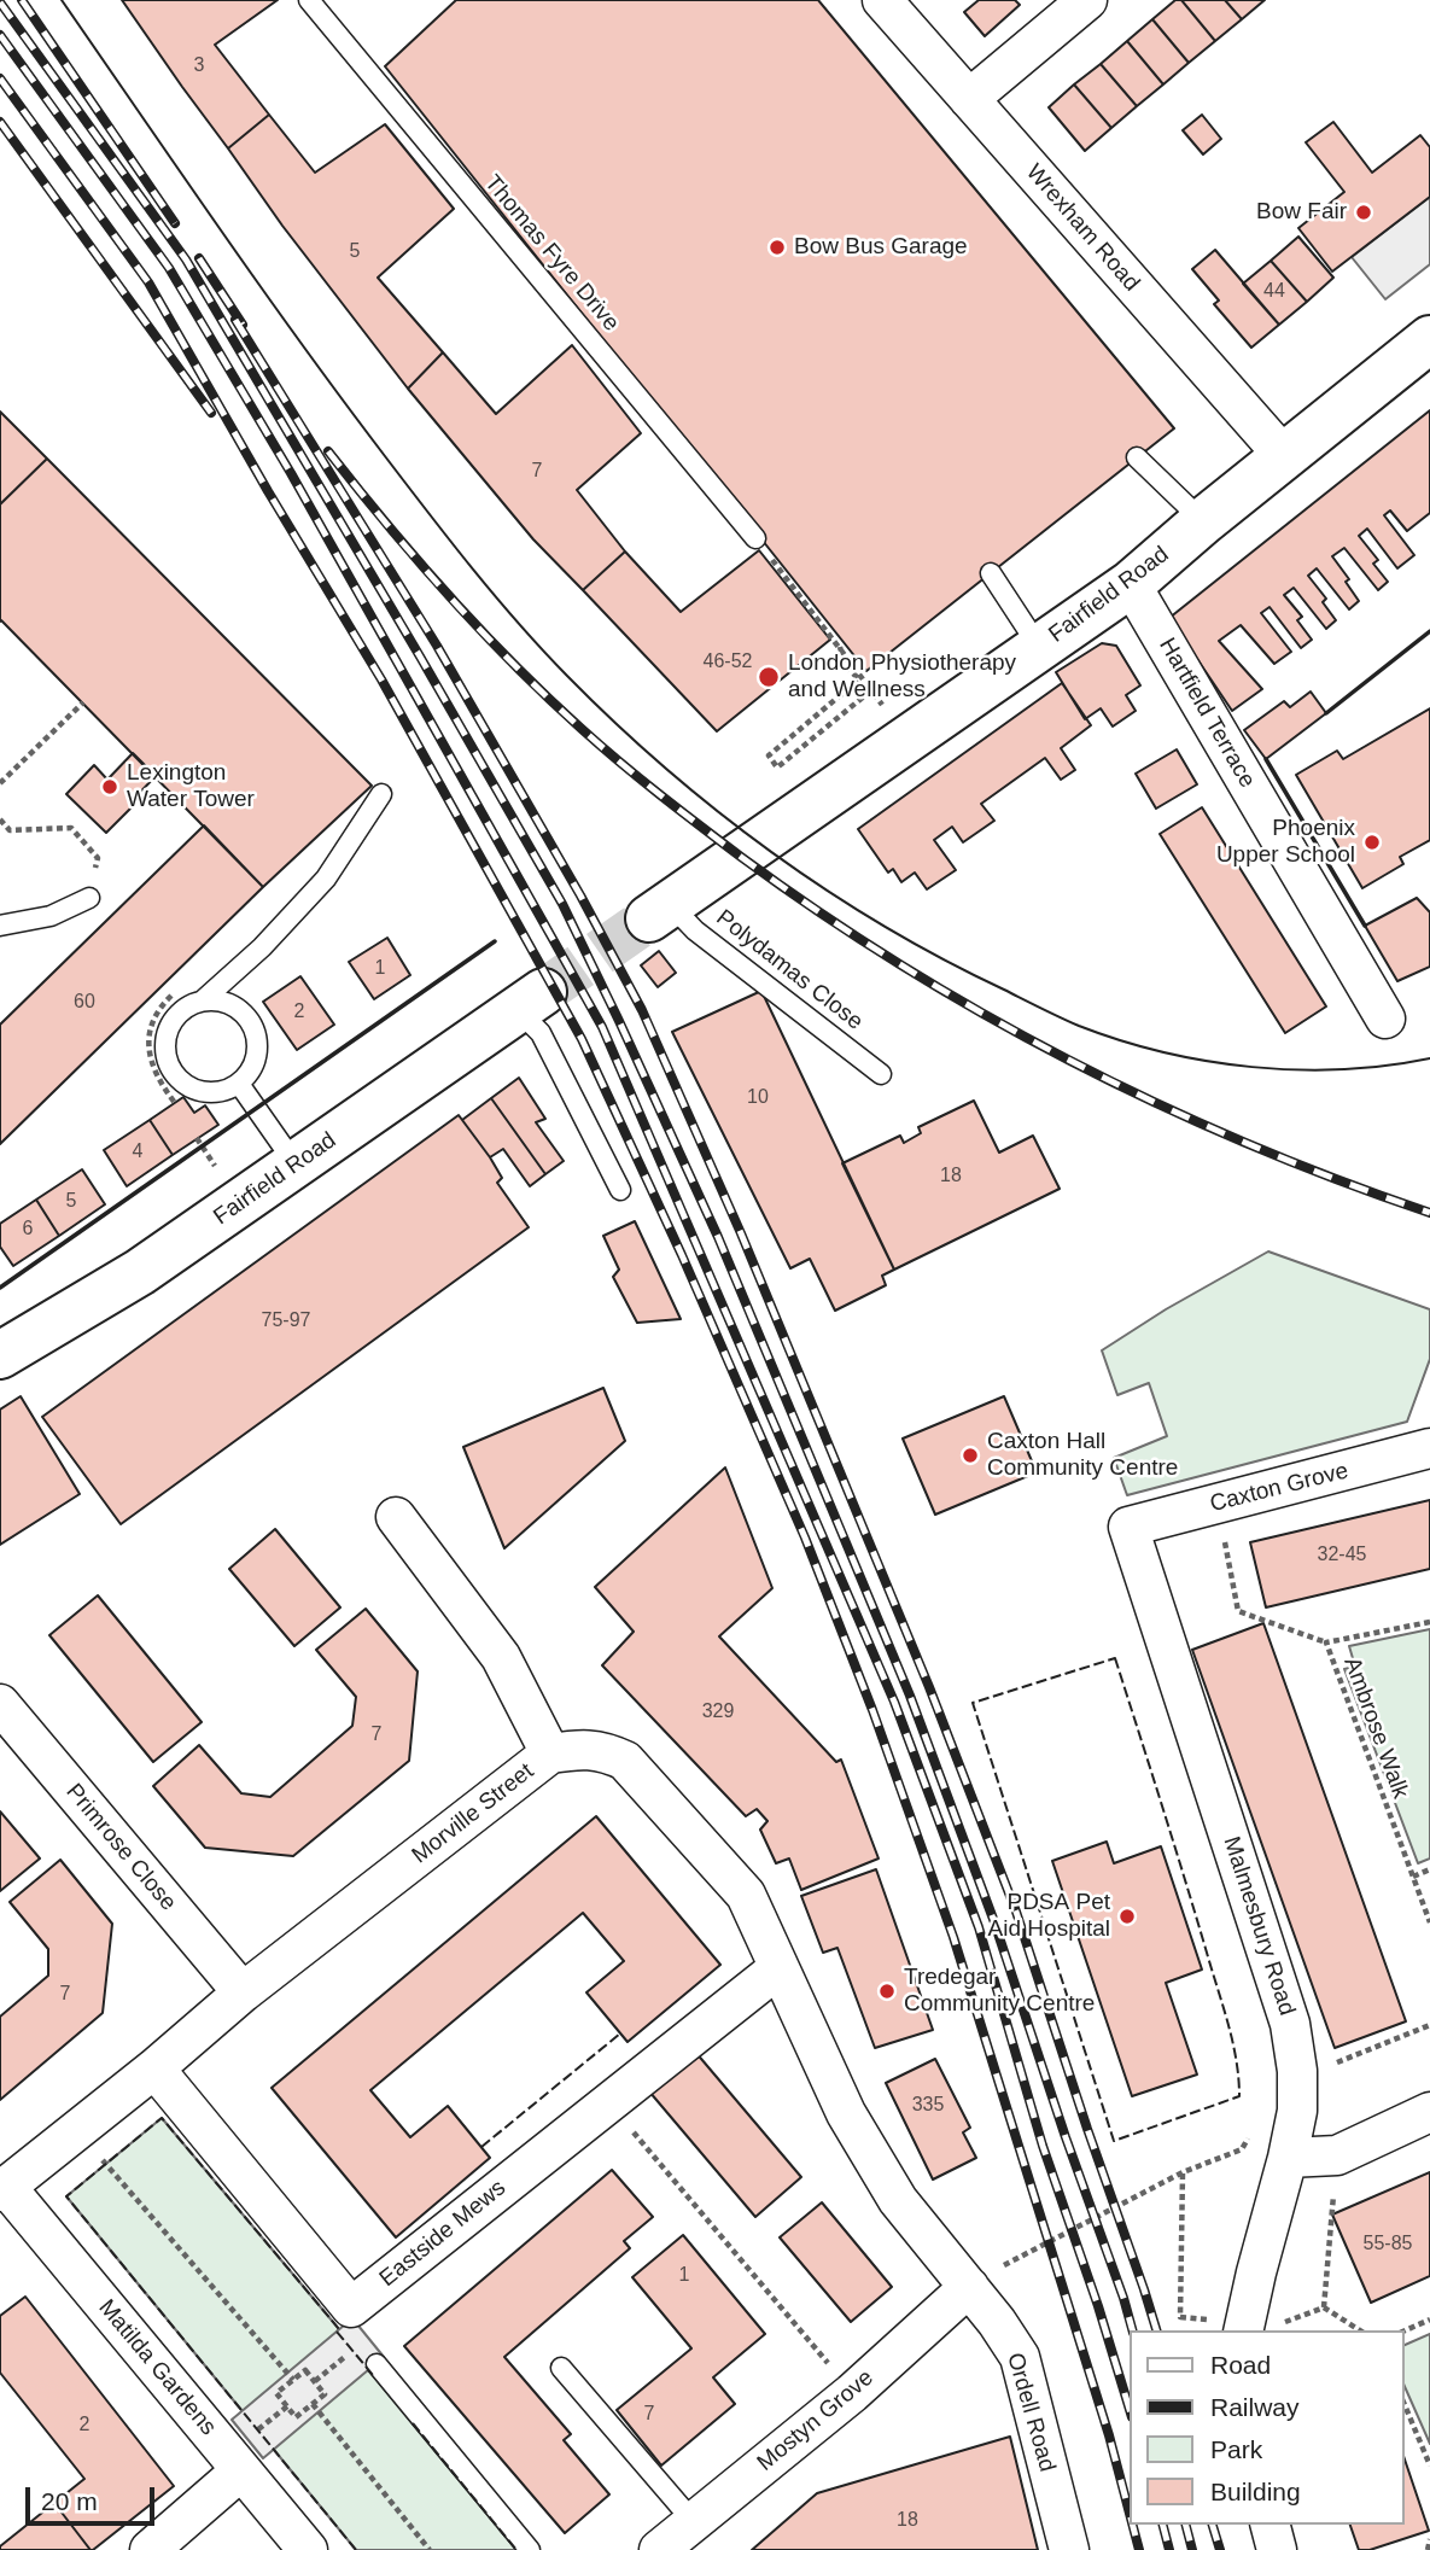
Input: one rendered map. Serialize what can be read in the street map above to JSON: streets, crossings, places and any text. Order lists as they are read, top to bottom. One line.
{"streets":{"main road":["Fairfield Road"],"street":["Wrexham Road","Hartfield Terrace","Caxton Grove","Morville Street","Primrose Close","Malmesbury Road","Eastside Mews","Matilda Gardens","Ordell Road","Mostyn Grove"],"lane":["Thomas Fyre Drive","Polydamas Close"],"path":["Ambrose Walk"]},"crossings":[["Wrexham Road","Fairfield Road"],["Fairfield Road","Hartfield Terrace"],["Fairfield Road","Polydamas Close"],["Caxton Grove","Malmesbury Road"],["Morville Street","Primrose Close"],["Morville Street","Eastside Mews"],["Morville Street","Matilda Gardens"],["Morville Street","Ordell Road"],["Morville Street","Mostyn Grove"],["Ordell Road","Mostyn Grove"]],"places":["Bow Fair","Bow Bus Garage","London Physiotherapy and Wellness","Lexington Water Tower","Phoenix Upper School","Caxton Hall Community Centre","PDSA Pet Aid Hospital","Tredegar Community Centre"],"house_numbers":["3","5","44","7","46-52","1","60","2","10","4","18","5","6","75-97","32-45","329","7","7","335","55-85","1","7","2","18"],"legend":["Road","Railway","Park","Building"],"scale_bar":"20 m"}
